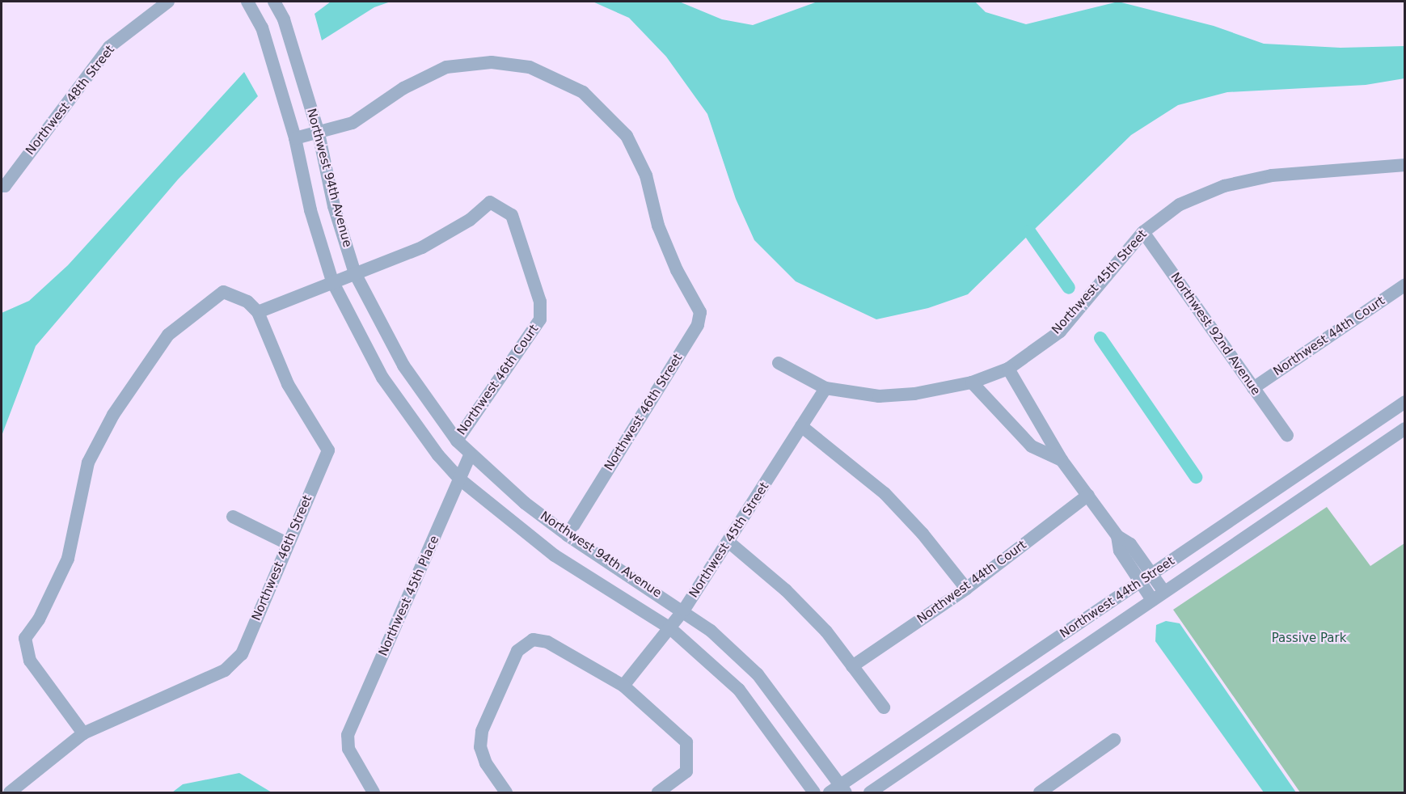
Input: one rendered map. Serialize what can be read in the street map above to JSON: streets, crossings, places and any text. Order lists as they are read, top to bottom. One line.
{"streets":{"street":["Northwest 48th Street","Northwest 94th Avenue","Northwest 45th Street","Northwest 92nd Avenue","Northwest 44th Court","Northwest 46th Court","Northwest 46th Street","Northwest 45th Place","Northwest 44th Street"]},"crossings":[["Northwest 94th Avenue","Northwest 45th Street"],["Northwest 94th Avenue","Northwest 46th Court"],["Northwest 94th Avenue","Northwest 46th Street"],["Northwest 94th Avenue","Northwest 45th Place"],["Northwest 94th Avenue","Northwest 44th Street"],["Northwest 45th Street","Northwest 92nd Avenue"],["Northwest 92nd Avenue","Northwest 44th Court"]],"parks":["Passive Park"]}
